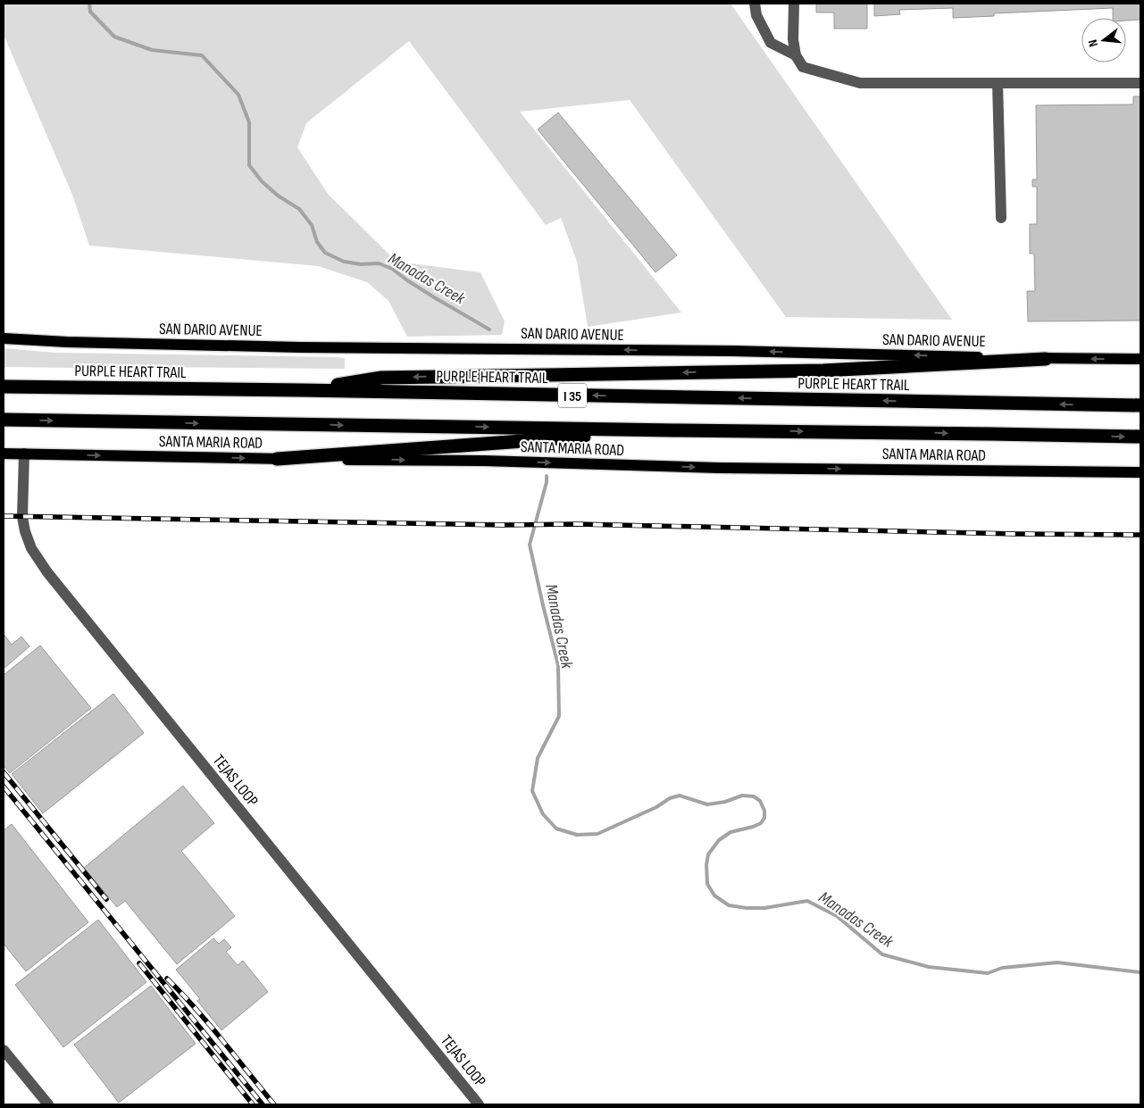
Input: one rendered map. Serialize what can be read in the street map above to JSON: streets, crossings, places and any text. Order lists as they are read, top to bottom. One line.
{"streets":{"highway":["PURPLE HEART TRAIL","I 35"],"main road":["SAN DARIO AVENUE","SANTA MARIA ROAD"],"street":["TEJAS LOOP"]},"crossings":[["SANTA MARIA ROAD","TEJAS LOOP"]],"one_way":["SAN DARIO AVENUE","SANTA MARIA ROAD"],"water":["Manadas Creek"],"north":"left"}
